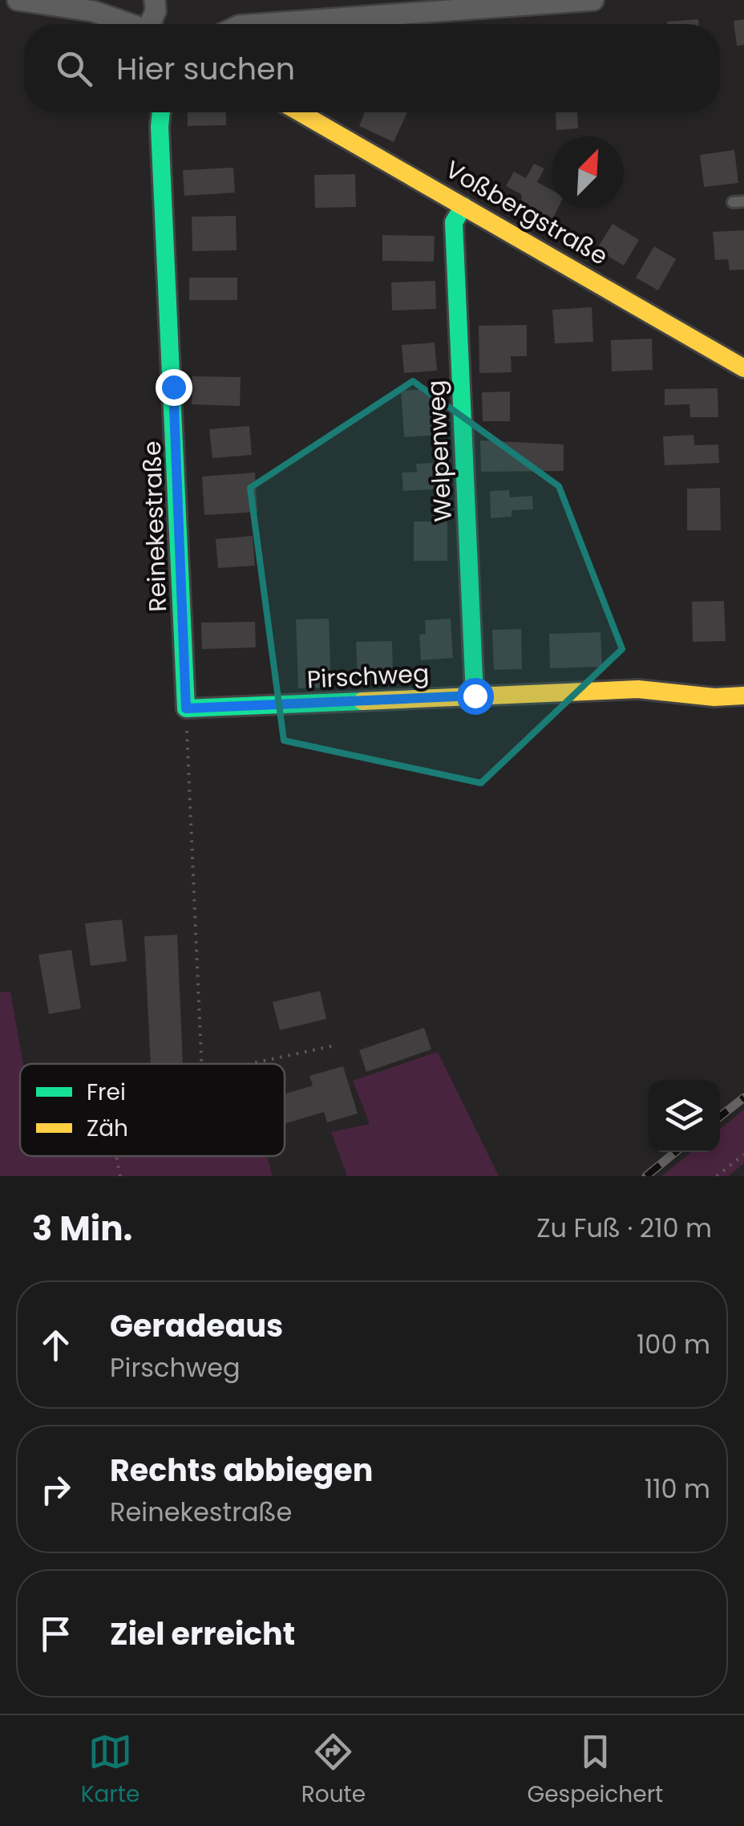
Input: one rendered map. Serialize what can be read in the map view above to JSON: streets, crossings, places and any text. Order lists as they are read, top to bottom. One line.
{"streets":{"street":["Voßbergstraße","Welpenweg","Reinekestraße","Pirschweg"]},"crossings":[["Voßbergstraße","Welpenweg"],["Welpenweg","Pirschweg"],["Reinekestraße","Pirschweg"]],"legend":["Frei","Zäh"],"north":"top right","page":{"search":"Hier suchen","heading":["3 Min.","Zu Fuß · 210 m"],"list":[["Geradeaus","Pirschweg","100 m"],["Rechts abbiegen","Reinekestraße","110 m"],"Ziel erreicht"],"nav":["Karte","Route","Gespeichert"]}}
